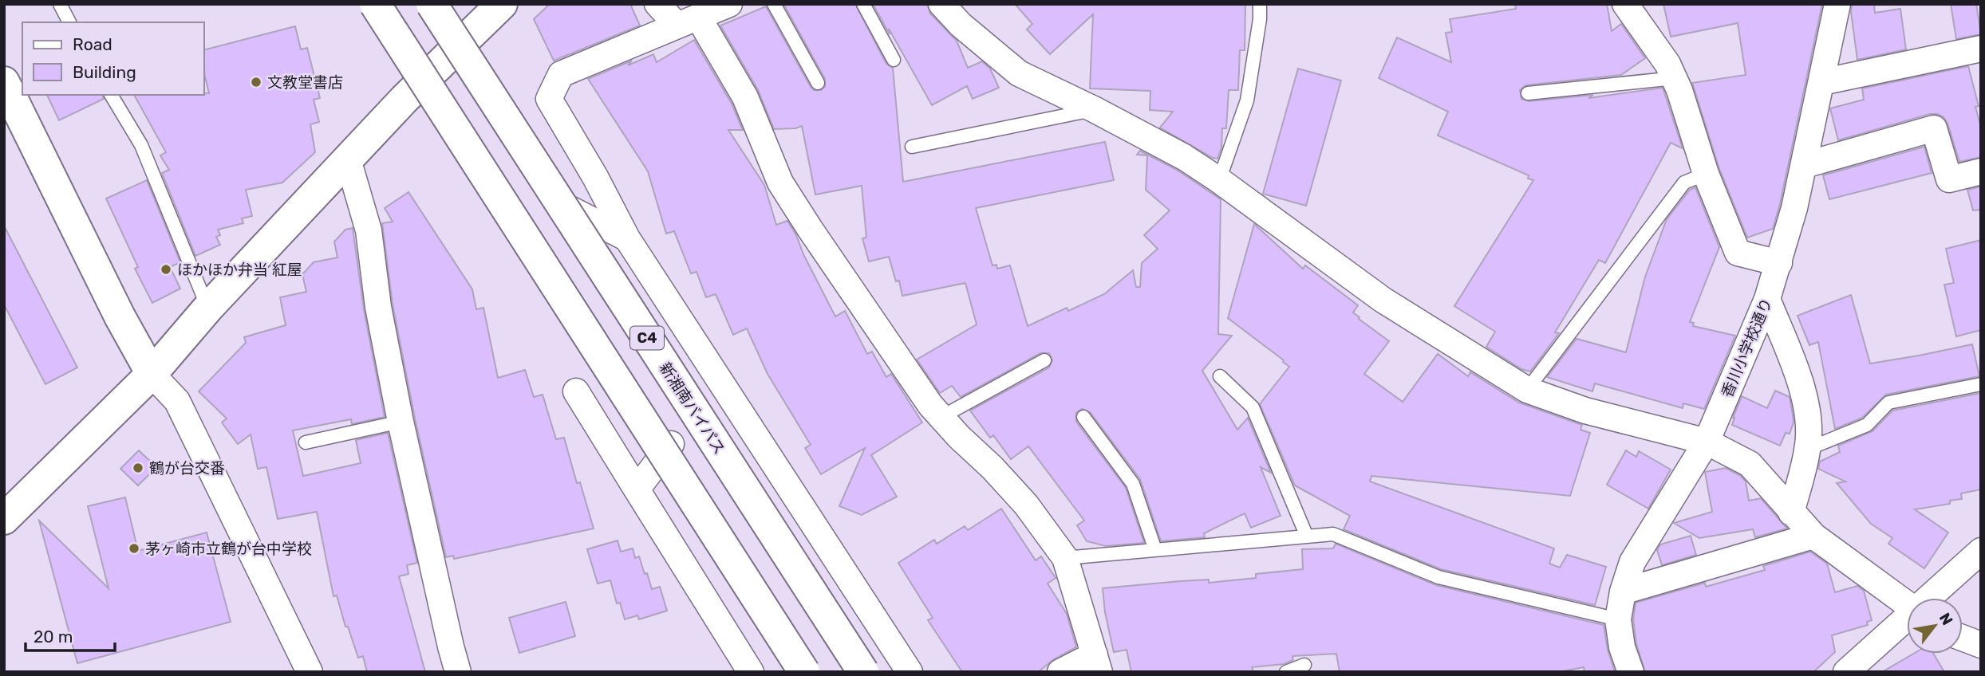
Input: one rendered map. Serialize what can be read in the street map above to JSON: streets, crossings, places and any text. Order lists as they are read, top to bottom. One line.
{"streets":{"main road":["C4","新湘南バイパス"],"street":["香川小学校通り"]},"places":["文教堂書店","ほかほか弁当 紅屋","鶴が台交番","茅ヶ崎市立鶴が台中学校"],"legend":["Road","Building"],"scale_bar":"20 m","north":"top right"}
